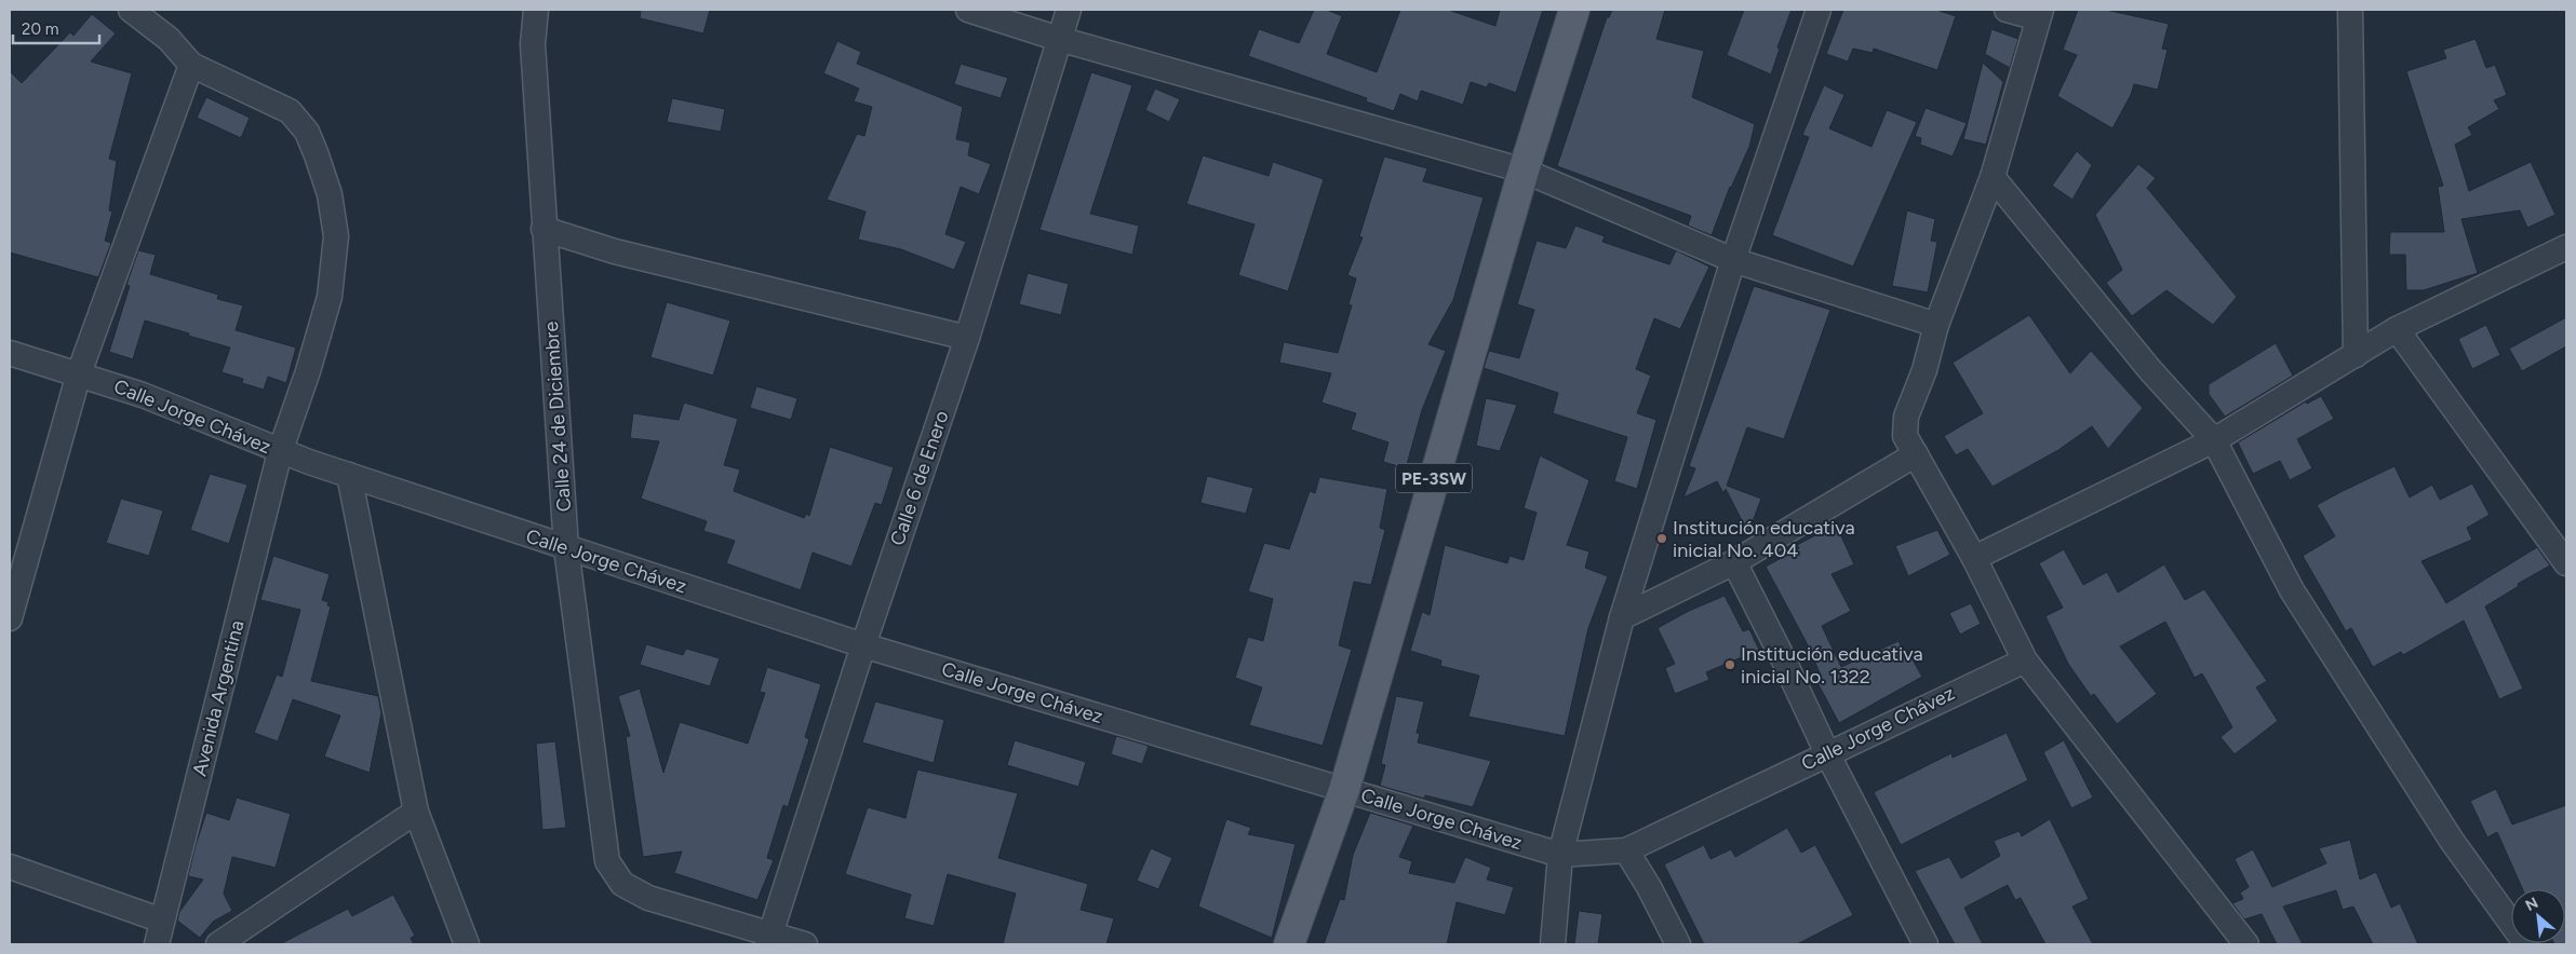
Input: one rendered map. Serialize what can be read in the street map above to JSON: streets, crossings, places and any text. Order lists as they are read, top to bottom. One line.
{"streets":{"main road":["PE-3SW"],"street":["Calle Jorge Chávez","Calle 24 de Diciembre","Calle 6 de Enero","Avenida Argentina"]},"crossings":[["Calle Jorge Chávez","Calle 24 de Diciembre"],["Calle Jorge Chávez","Calle 6 de Enero"],["Calle Jorge Chávez","PE-3SW"],["Calle Jorge Chávez","Avenida Argentina"],["Calle 24 de Diciembre","Calle 6 de Enero"]],"places":["Institución educativa inicial No. 404","Institución educativa inicial No. 1322"],"scale_bar":"20 m","north":"top left"}
